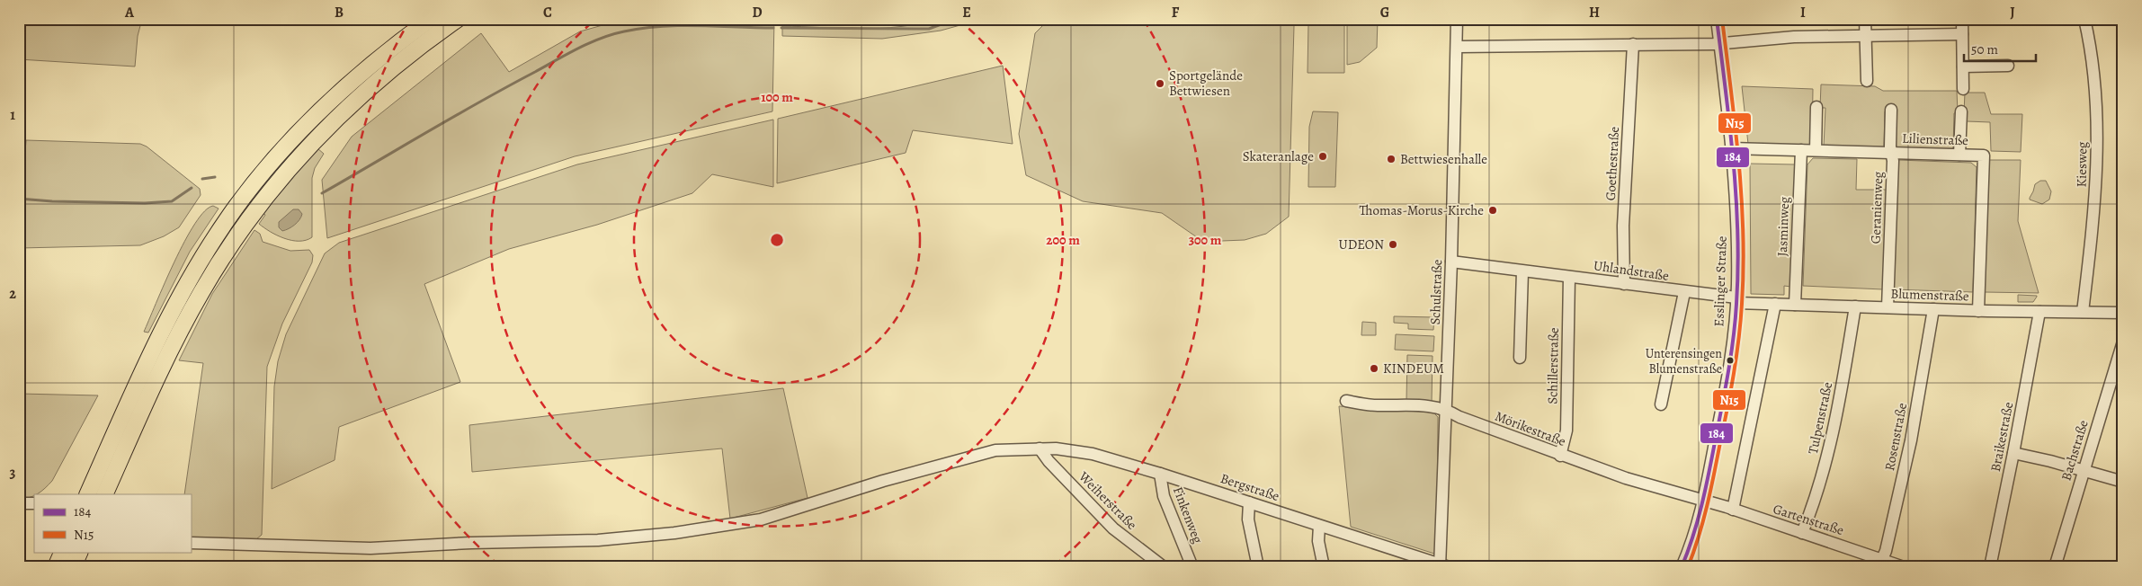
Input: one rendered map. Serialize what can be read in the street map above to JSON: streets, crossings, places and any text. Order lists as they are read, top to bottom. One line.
{"streets":{"street":["Lilienstraße","Goethestraße","Kiesweg","Geranienweg","Jasminweg","Uhlandstraße","Esslinger Straße","Schulstraße","Blumenstraße","Schillerstraße","Tulpenstraße","Mörikestraße","Rosenstraße","Braikestraße","Bachstraße","Bergstraße","Weiherstraße","Finkenweg","Gartenstraße"]},"crossings":[["Lilienstraße","Geranienweg"],["Lilienstraße","Jasminweg"],["Lilienstraße","Esslinger Straße"],["Lilienstraße","Blumenstraße"],["Goethestraße","Uhlandstraße"],["Kiesweg","Blumenstraße"],["Geranienweg","Blumenstraße"],["Jasminweg","Blumenstraße"],["Uhlandstraße","Esslinger Straße"],["Uhlandstraße","Schulstraße"],["Uhlandstraße","Blumenstraße"],["Uhlandstraße","Schillerstraße"],["Esslinger Straße","Blumenstraße"],["Esslinger Straße","Mörikestraße"],["Esslinger Straße","Gartenstraße"],["Schulstraße","Mörikestraße"],["Schulstraße","Bergstraße"],["Blumenstraße","Tulpenstraße"],["Blumenstraße","Rosenstraße"],["Blumenstraße","Braikestraße"],["Schillerstraße","Mörikestraße"],["Tulpenstraße","Gartenstraße"],["Mörikestraße","Gartenstraße"],["Rosenstraße","Gartenstraße"],["Bergstraße","Weiherstraße"],["Bergstraße","Finkenweg"]],"places":["Sportgelände Bettwiesen","Skateranlage","Bettwiesenhalle","Thomas-Morus-Kirche","UDEON","Unterensingen Blumenstraße","KINDEUM"],"lines":["transit line 184","transit line N15"],"legend":["184","N15"],"scale_bar":"50 m","grid":{"columns":["A","B","C","D","E","F","G","H","I","J"],"rows":["1","2","3"]},"rings":["100 m","200 m","300 m"]}
